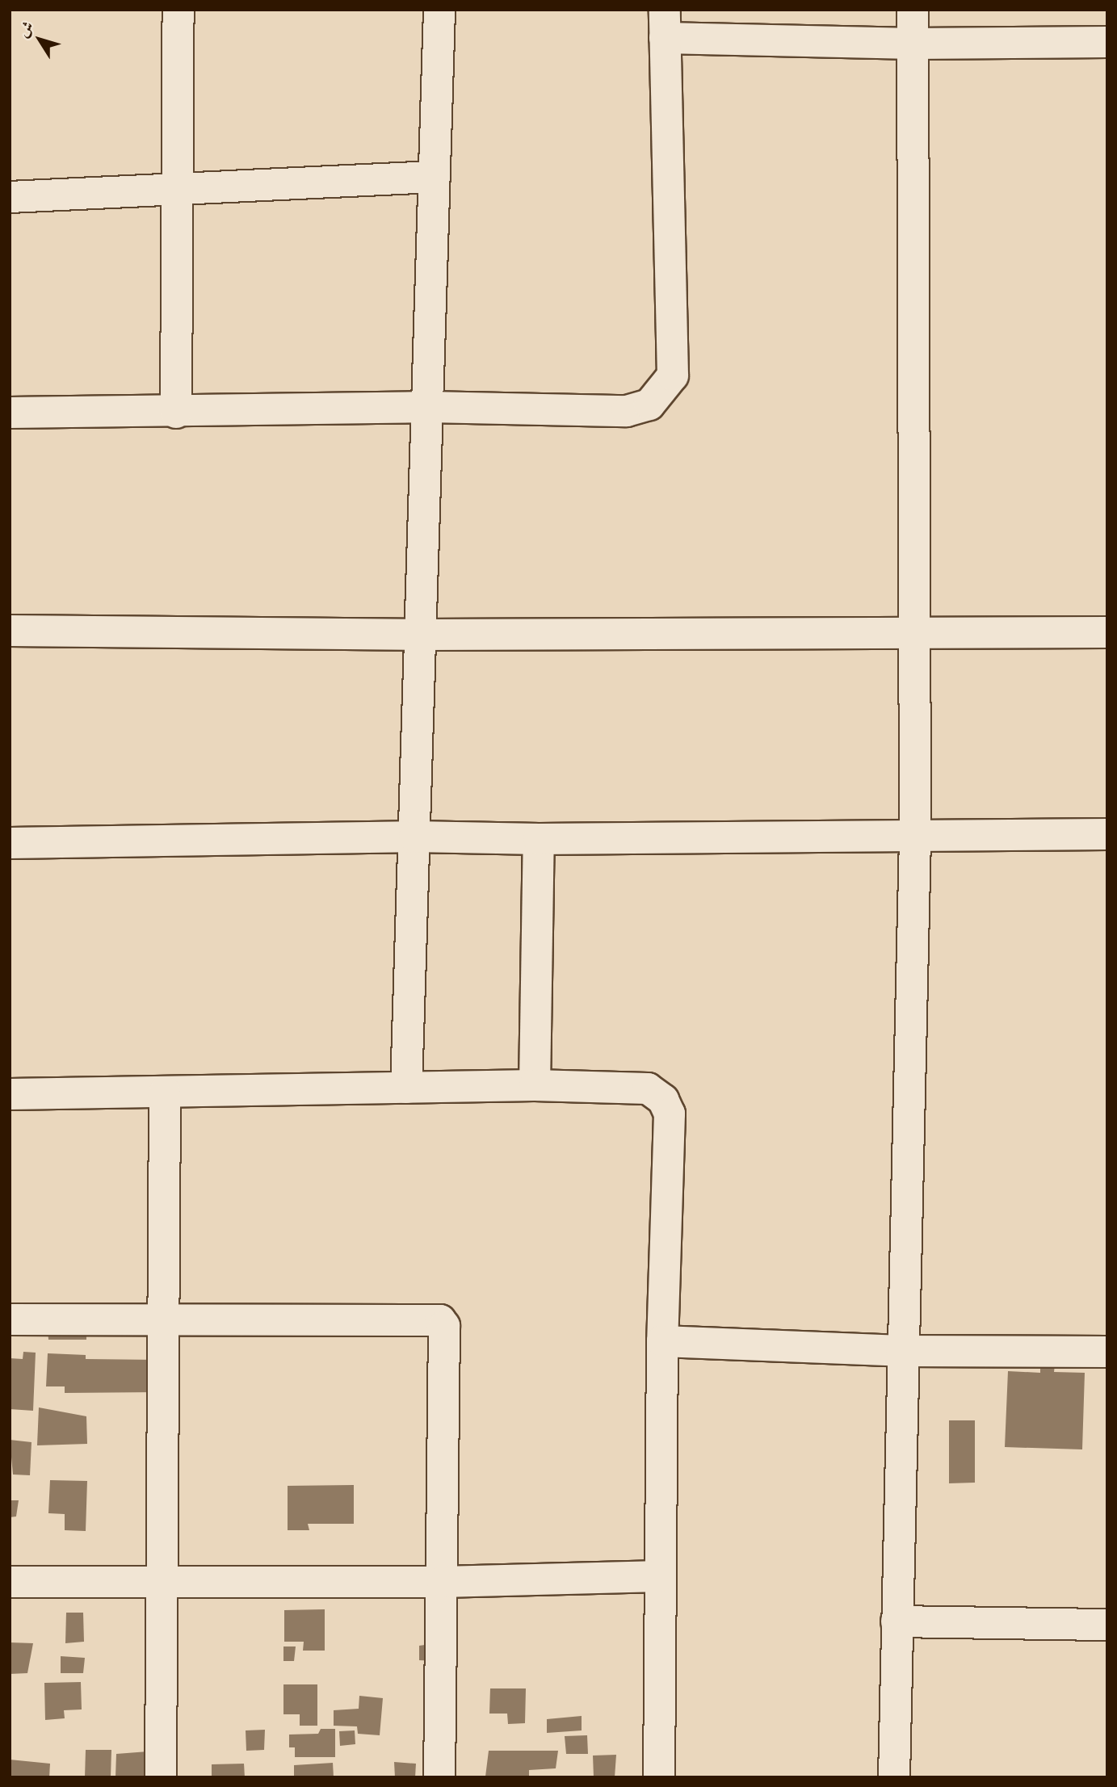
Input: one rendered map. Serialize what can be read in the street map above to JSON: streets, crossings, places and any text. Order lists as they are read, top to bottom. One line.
{"north":"top left"}
